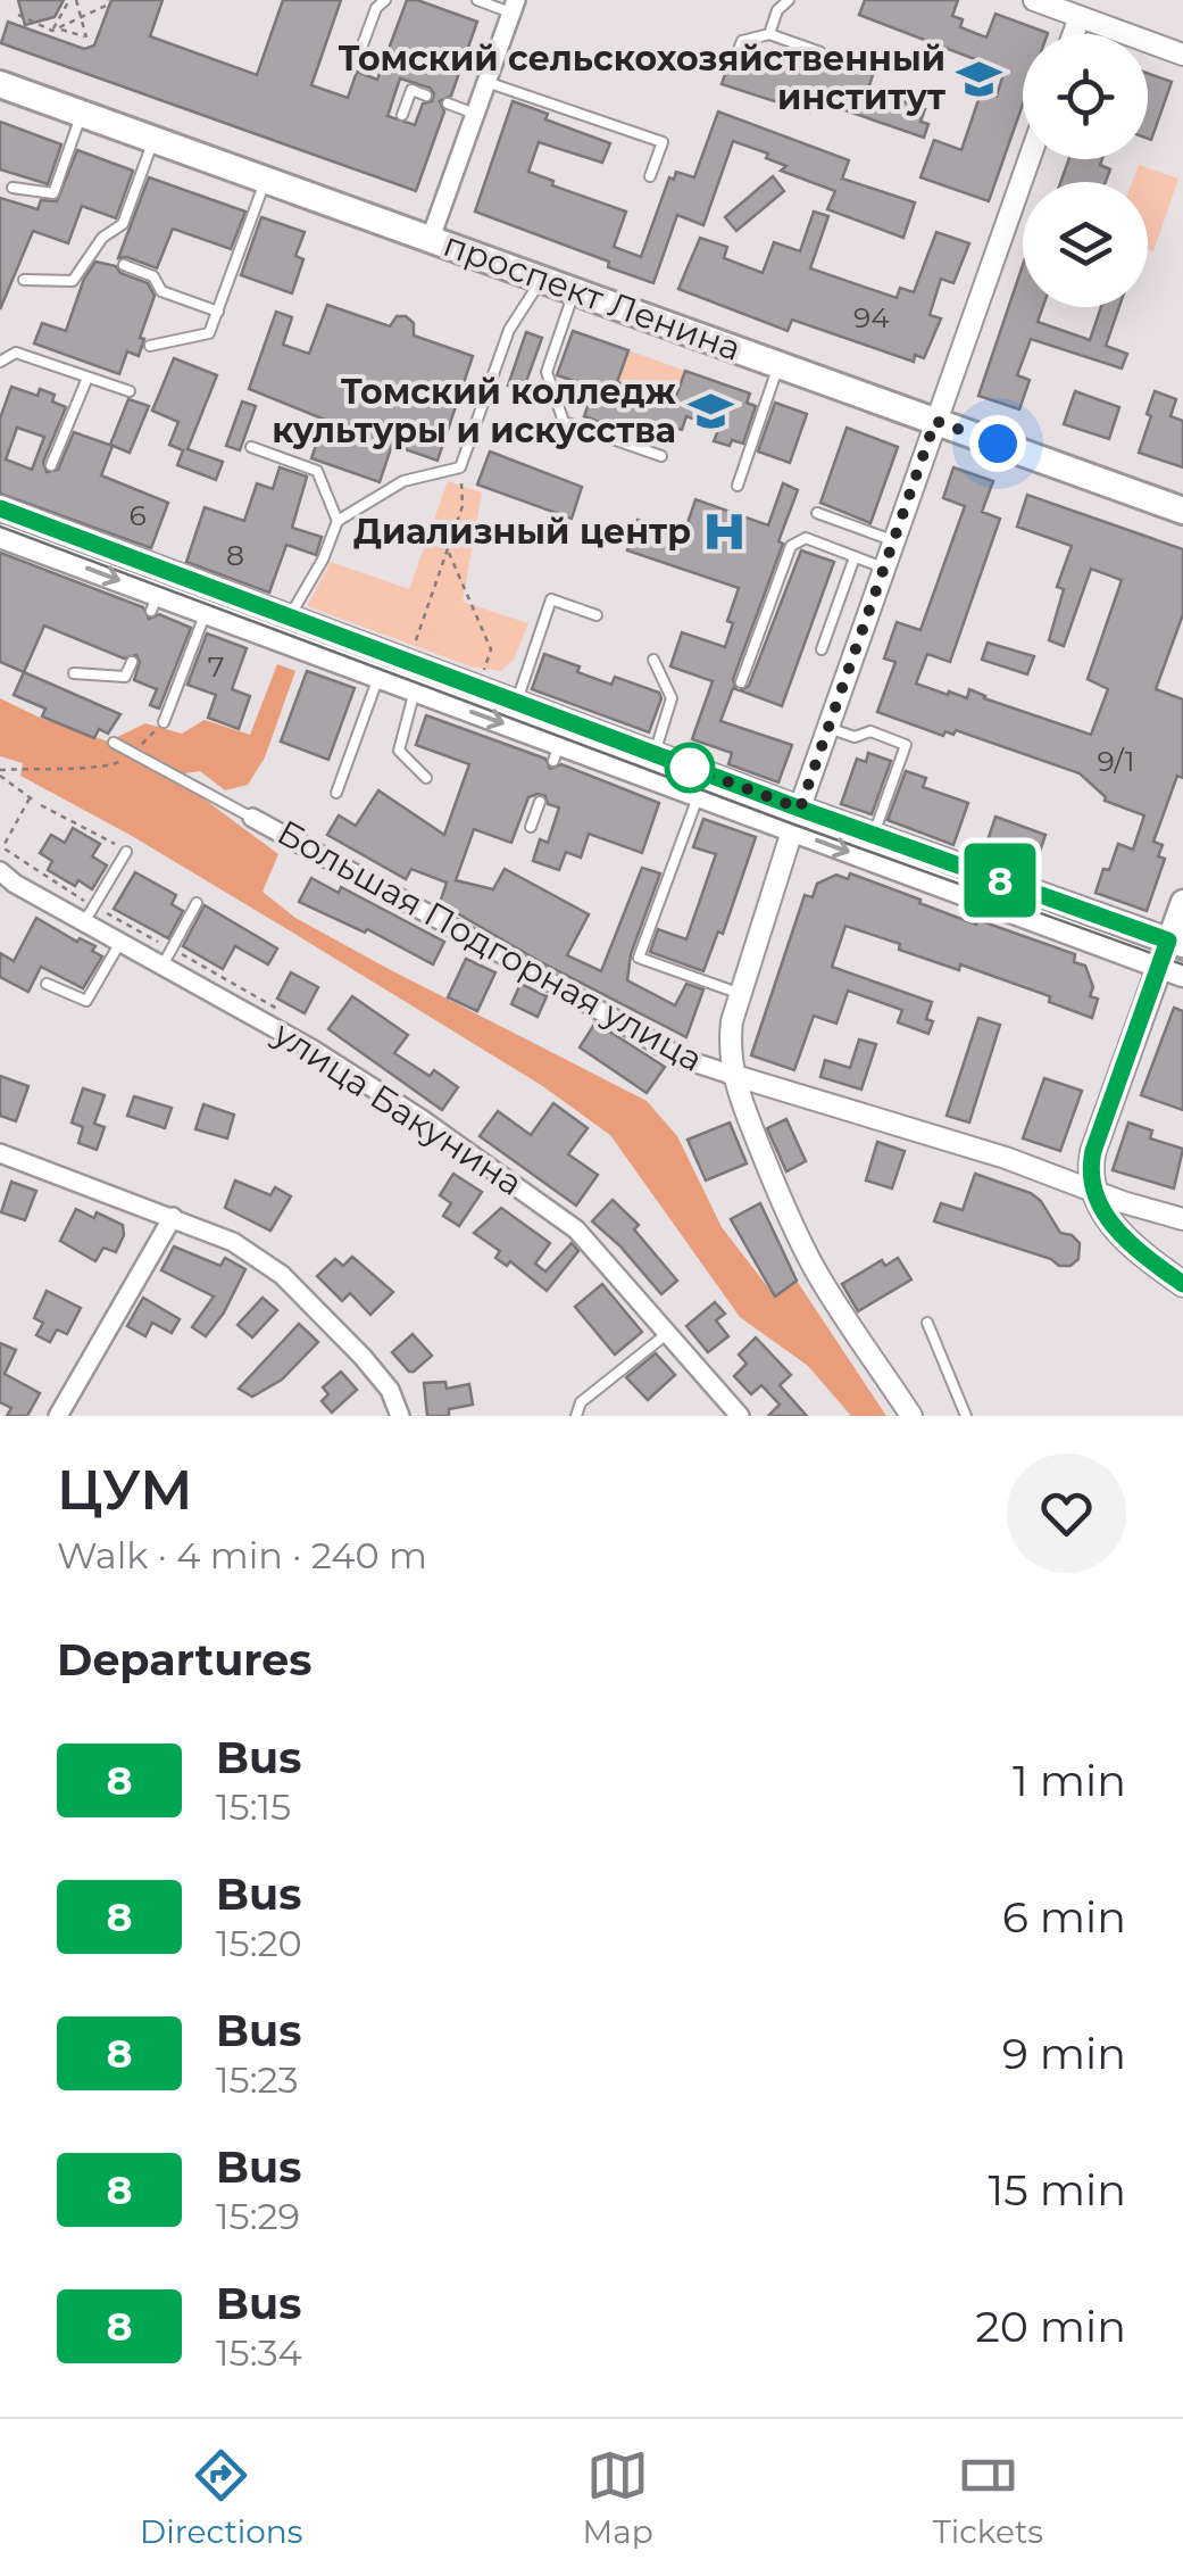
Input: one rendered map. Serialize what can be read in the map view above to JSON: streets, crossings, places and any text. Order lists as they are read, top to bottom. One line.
{"streets":{"main road":["проспект Ленина"],"street":["Большая Подгорная улица","улица Бакунина"]},"places":{"school or university":["Томский сельскохозяйственный институт","Томский колледж культуры и искусства"],"hospital":["Диализный центр"]},"lines":["bus line 8"],"house_numbers":["94","6","8","7","9/1"],"page":{"on_map":"8","heading":[["ЦУМ","Walk · 4 min · 240 m"],"Departures"],"list":[{"mark":"8","name":"Bus","note":"15:15","value":"1 min"},{"mark":"8","name":"Bus","note":"15:20","value":"6 min"},{"mark":"8","name":"Bus","note":"15:23","value":"9 min"},{"mark":"8","name":"Bus","note":"15:29","value":"15 min"},{"mark":"8","name":"Bus","note":"15:34","value":"20 min"}],"tabs":["Directions","Map","Tickets"]}}
